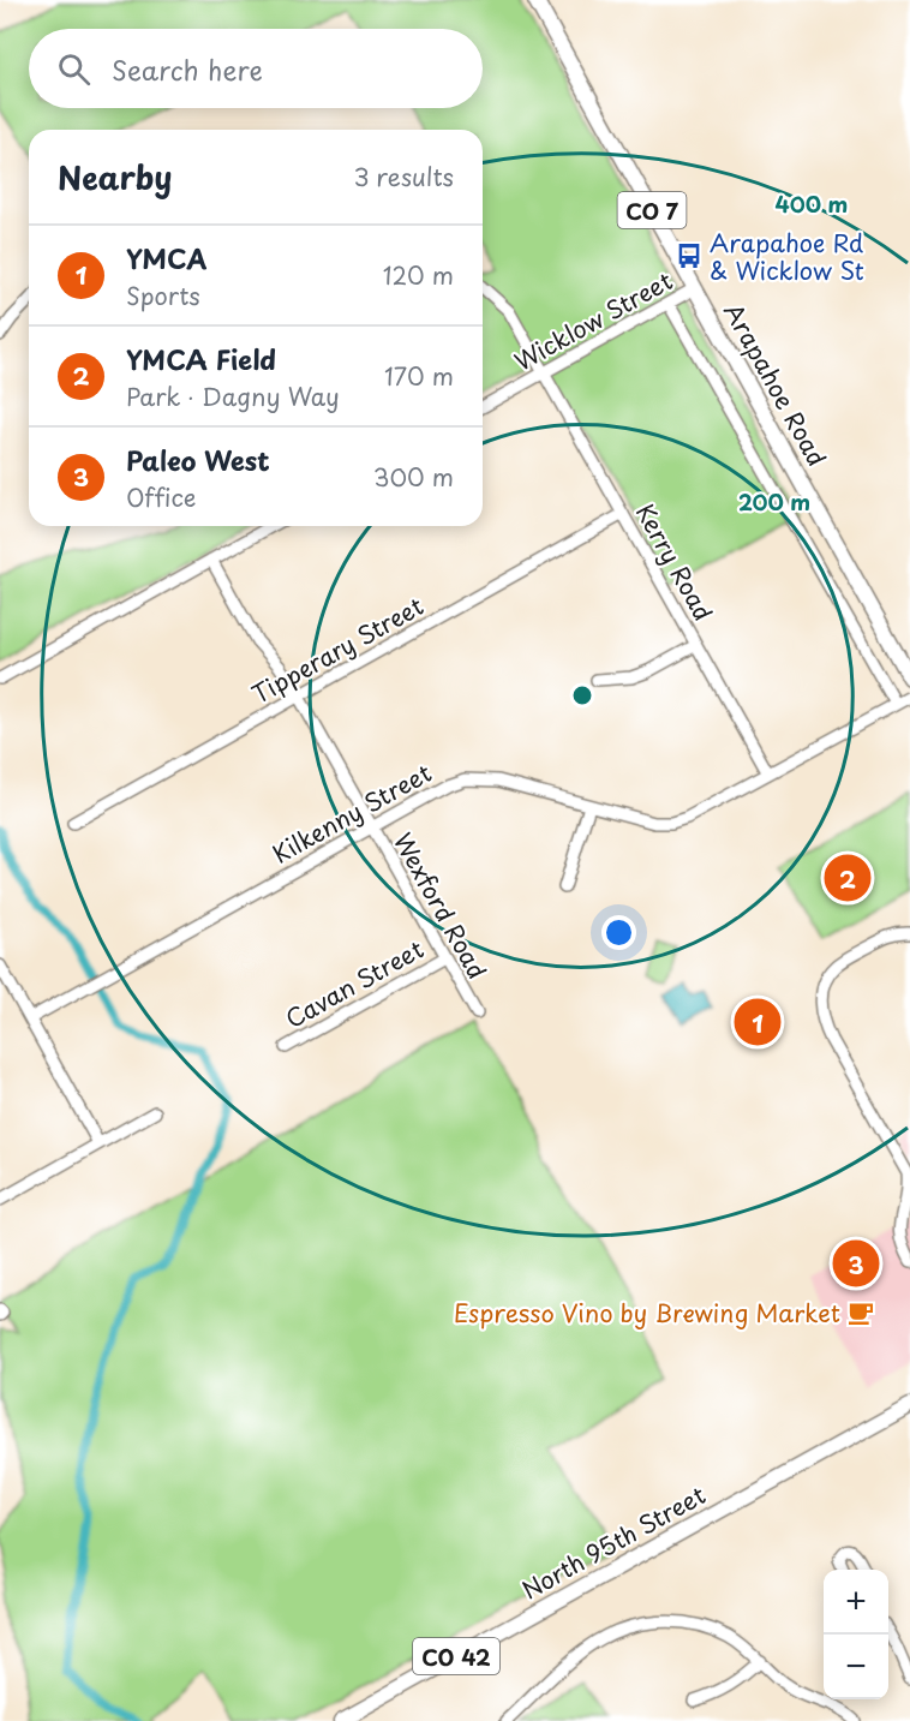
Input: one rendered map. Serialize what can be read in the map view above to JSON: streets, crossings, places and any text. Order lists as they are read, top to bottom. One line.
{"streets":{"main road":["CO 7","Arapahoe Road","North 95th Street","CO 42"],"street":["Wicklow Street","Kerry Road","Tipperary Street","Kilkenny Street","Wexford Road","Cavan Street"]},"crossings":[["Wicklow Street","Arapahoe Road"],["Wicklow Street","Kerry Road"],["Kerry Road","Tipperary Street"],["Kerry Road","Kilkenny Street"],["Tipperary Street","Wexford Road"],["Kilkenny Street","Wexford Road"],["Wexford Road","Cavan Street"]],"places":{"bus stop":["Arapahoe Rd & Wicklow St"],"cafe":["Espresso Vino by Brewing Market"]},"page":{"search":"Search here","heading":["Nearby","3 results"],"list":[{"mark":"1","name":"YMCA","note":"Sports","value":"120 m"},{"mark":"2","name":"YMCA Field","note":"Park · Dagny Way","value":"170 m"},{"mark":"3","name":"Paleo West","note":"Office","value":"300 m"}],"pins":["2","1","3"],"map_buttons":["+","−"]},"rings":["400 m","200 m"]}
